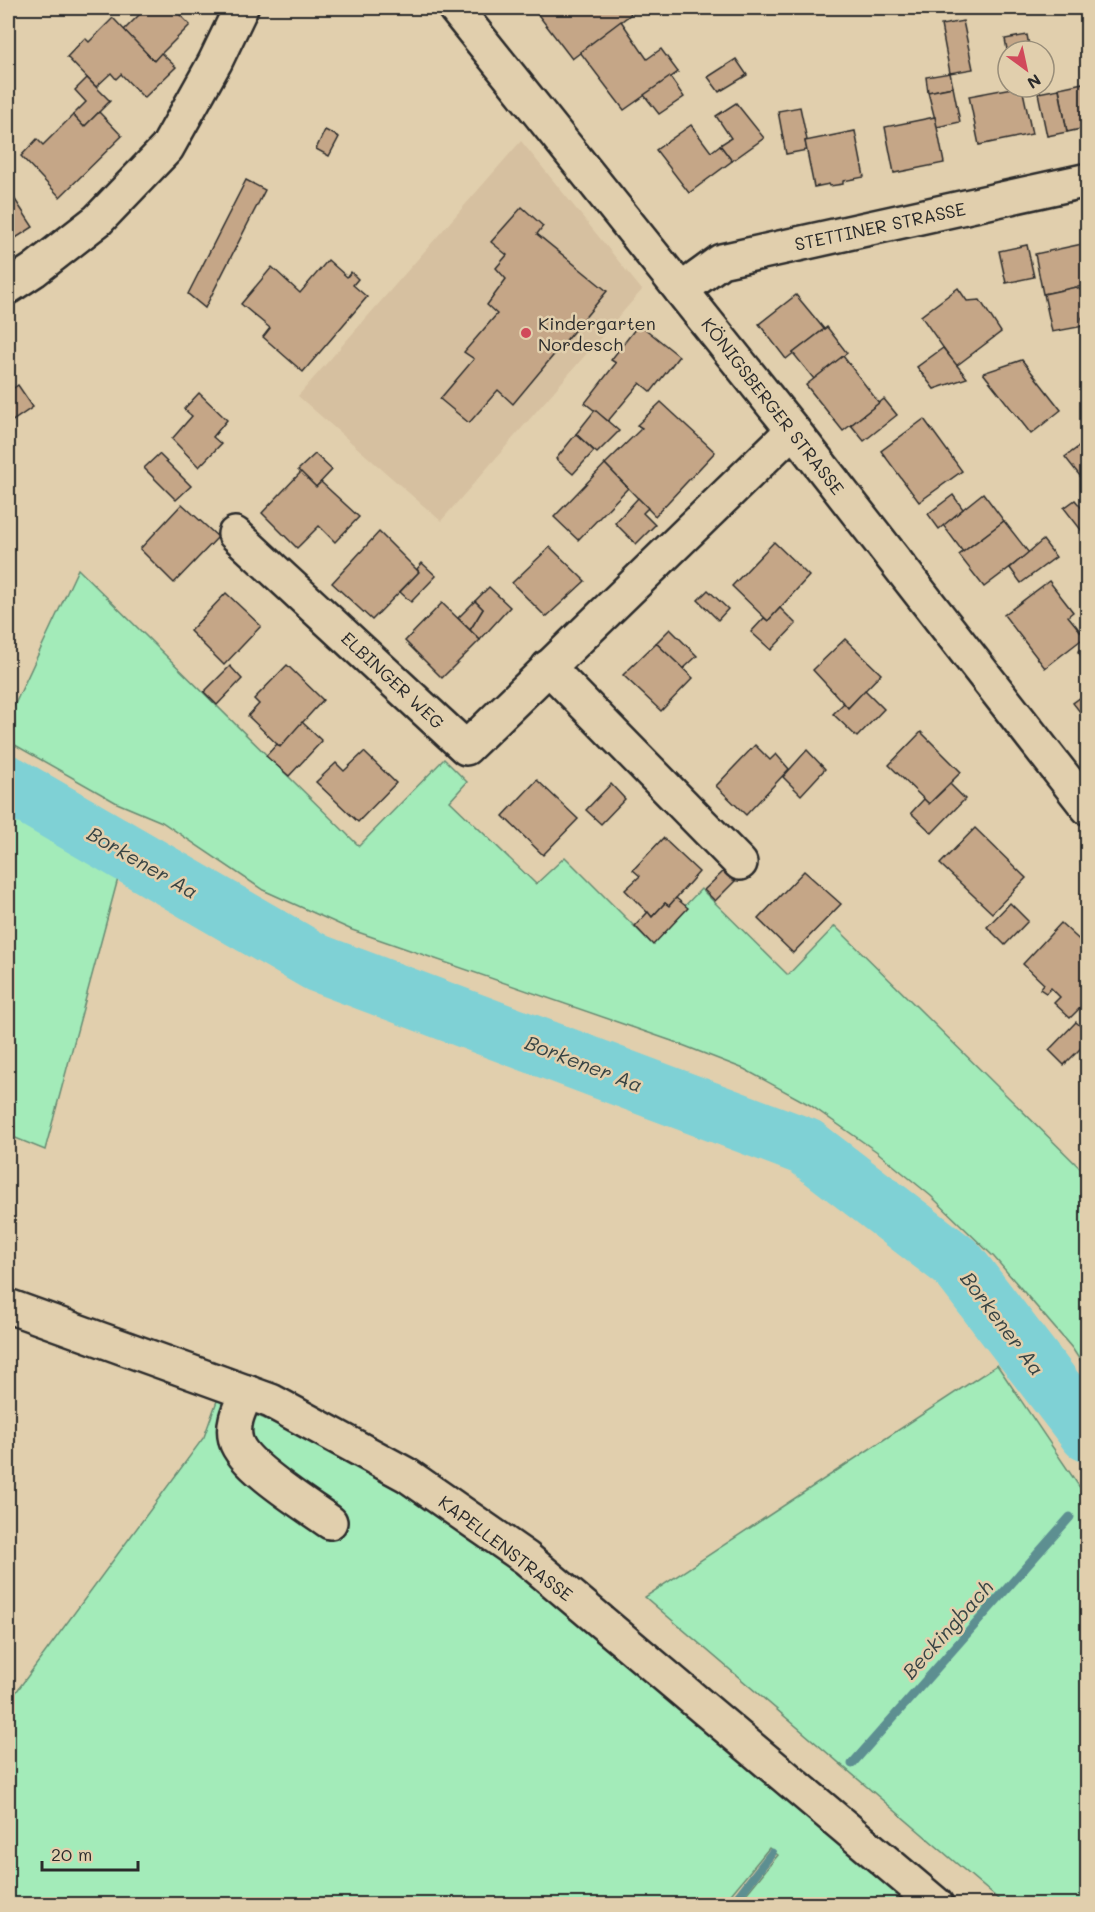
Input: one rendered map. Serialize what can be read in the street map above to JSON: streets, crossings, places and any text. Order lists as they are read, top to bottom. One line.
{"streets":{"street":["STETTINER STRASSE","KÖNIGSBERGER STRASSE","ELBINGER WEG","KAPELLENSTRASSE"]},"crossings":[["STETTINER STRASSE","KÖNIGSBERGER STRASSE"],["KÖNIGSBERGER STRASSE","ELBINGER WEG"]],"water":["Borkener Aa","Beckingbach"],"places":["Kindergarten Nordesch"],"scale_bar":"20 m","north":"bottom right"}
